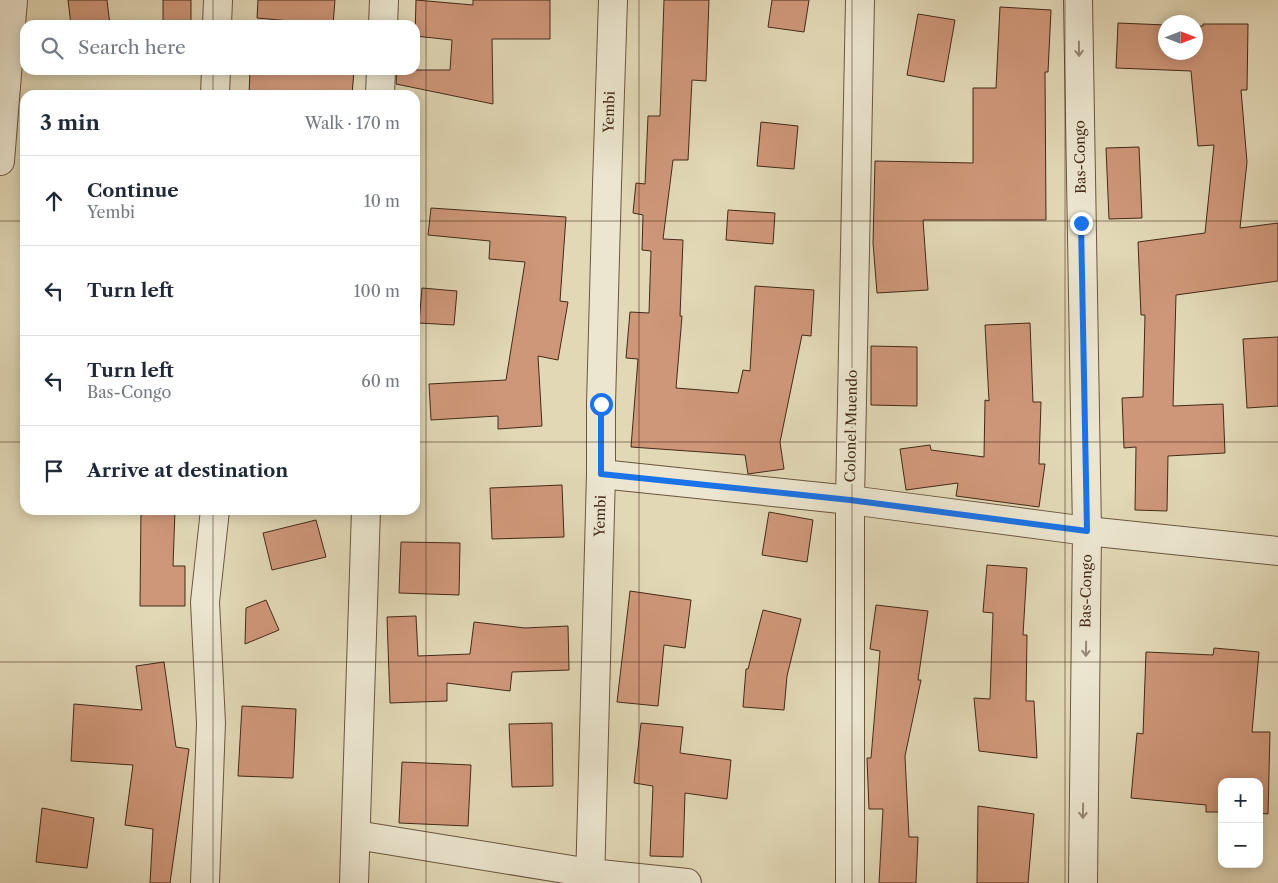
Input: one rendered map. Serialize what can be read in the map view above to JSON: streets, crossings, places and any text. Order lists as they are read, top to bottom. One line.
{"streets":{"street":["Yembi","Bas-Congo","Colonel Muendo"]},"one_way":["Bas-Congo"],"north":"right","page":{"search":"Search here","heading":["3 min","Walk · 170 m"],"list":[["Continue","Yembi","10 m"],["Turn left","100 m"],["Turn left","Bas-Congo","60 m"],"Arrive at destination"],"map_buttons":["+","−"]}}
